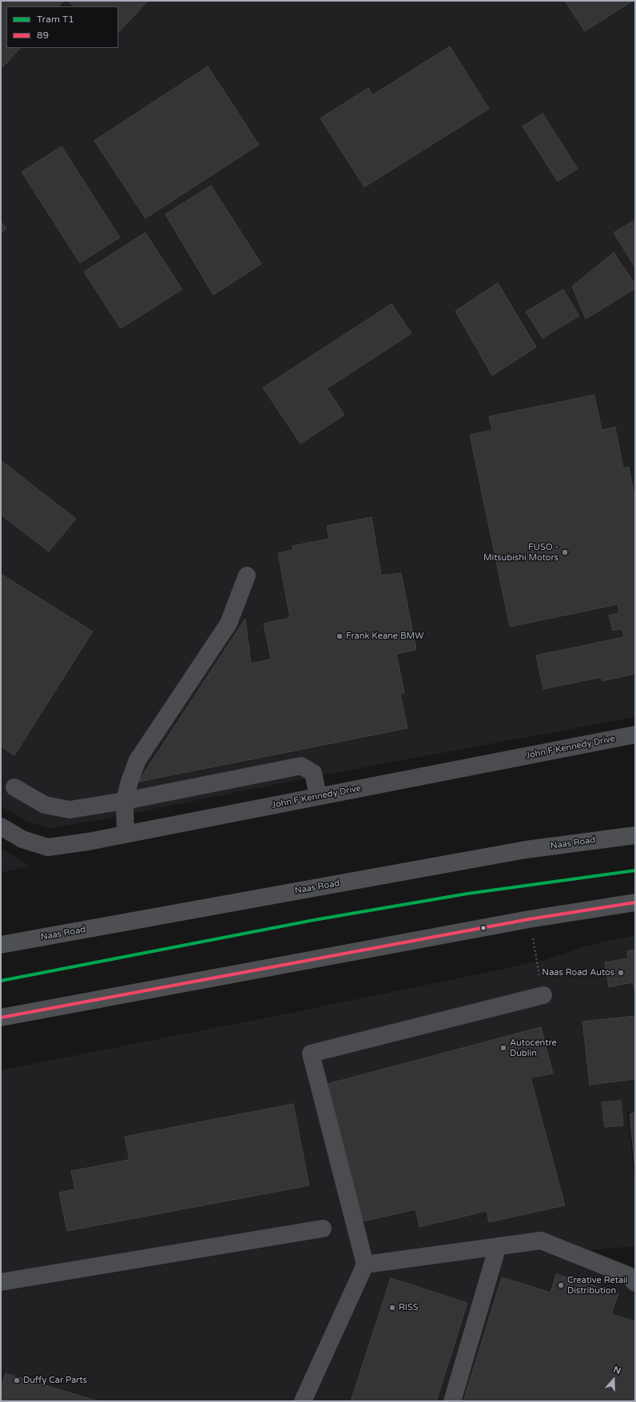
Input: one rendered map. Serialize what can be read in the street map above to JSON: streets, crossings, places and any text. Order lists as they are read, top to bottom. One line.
{"streets":{"main road":["Naas Road"],"street":["John F Kennedy Drive"]},"places":["FUSO - Mitsubishi Motors","Frank Keane BMW","Naas Road Autos","Autocentre Dublin","Creative Retail Distribution","RISS","Duffy Car Parts"],"lines":["tram line T1","transit line 89"],"legend":["Tram T1","89"],"north":"top"}
